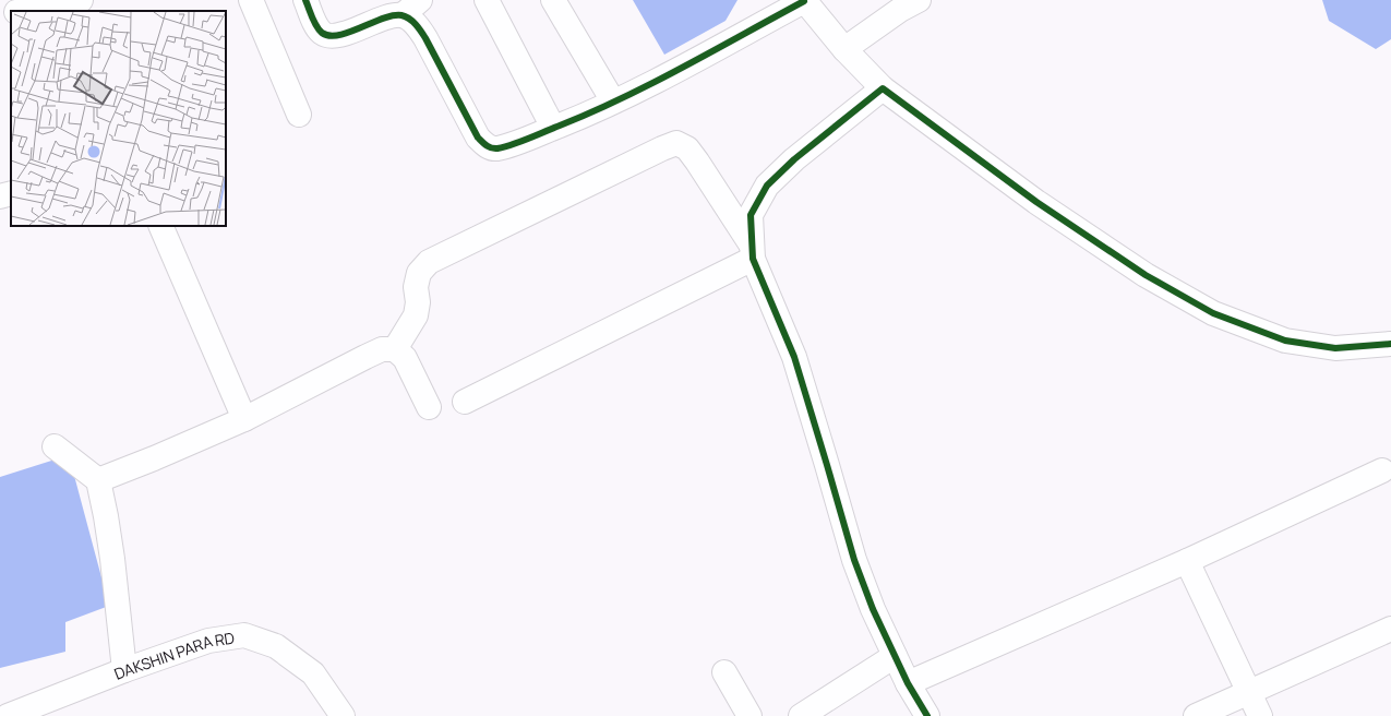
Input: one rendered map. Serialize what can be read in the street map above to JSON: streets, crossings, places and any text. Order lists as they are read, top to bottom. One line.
{"streets":{"street":["DAKSHIN PARA RD"]}}
